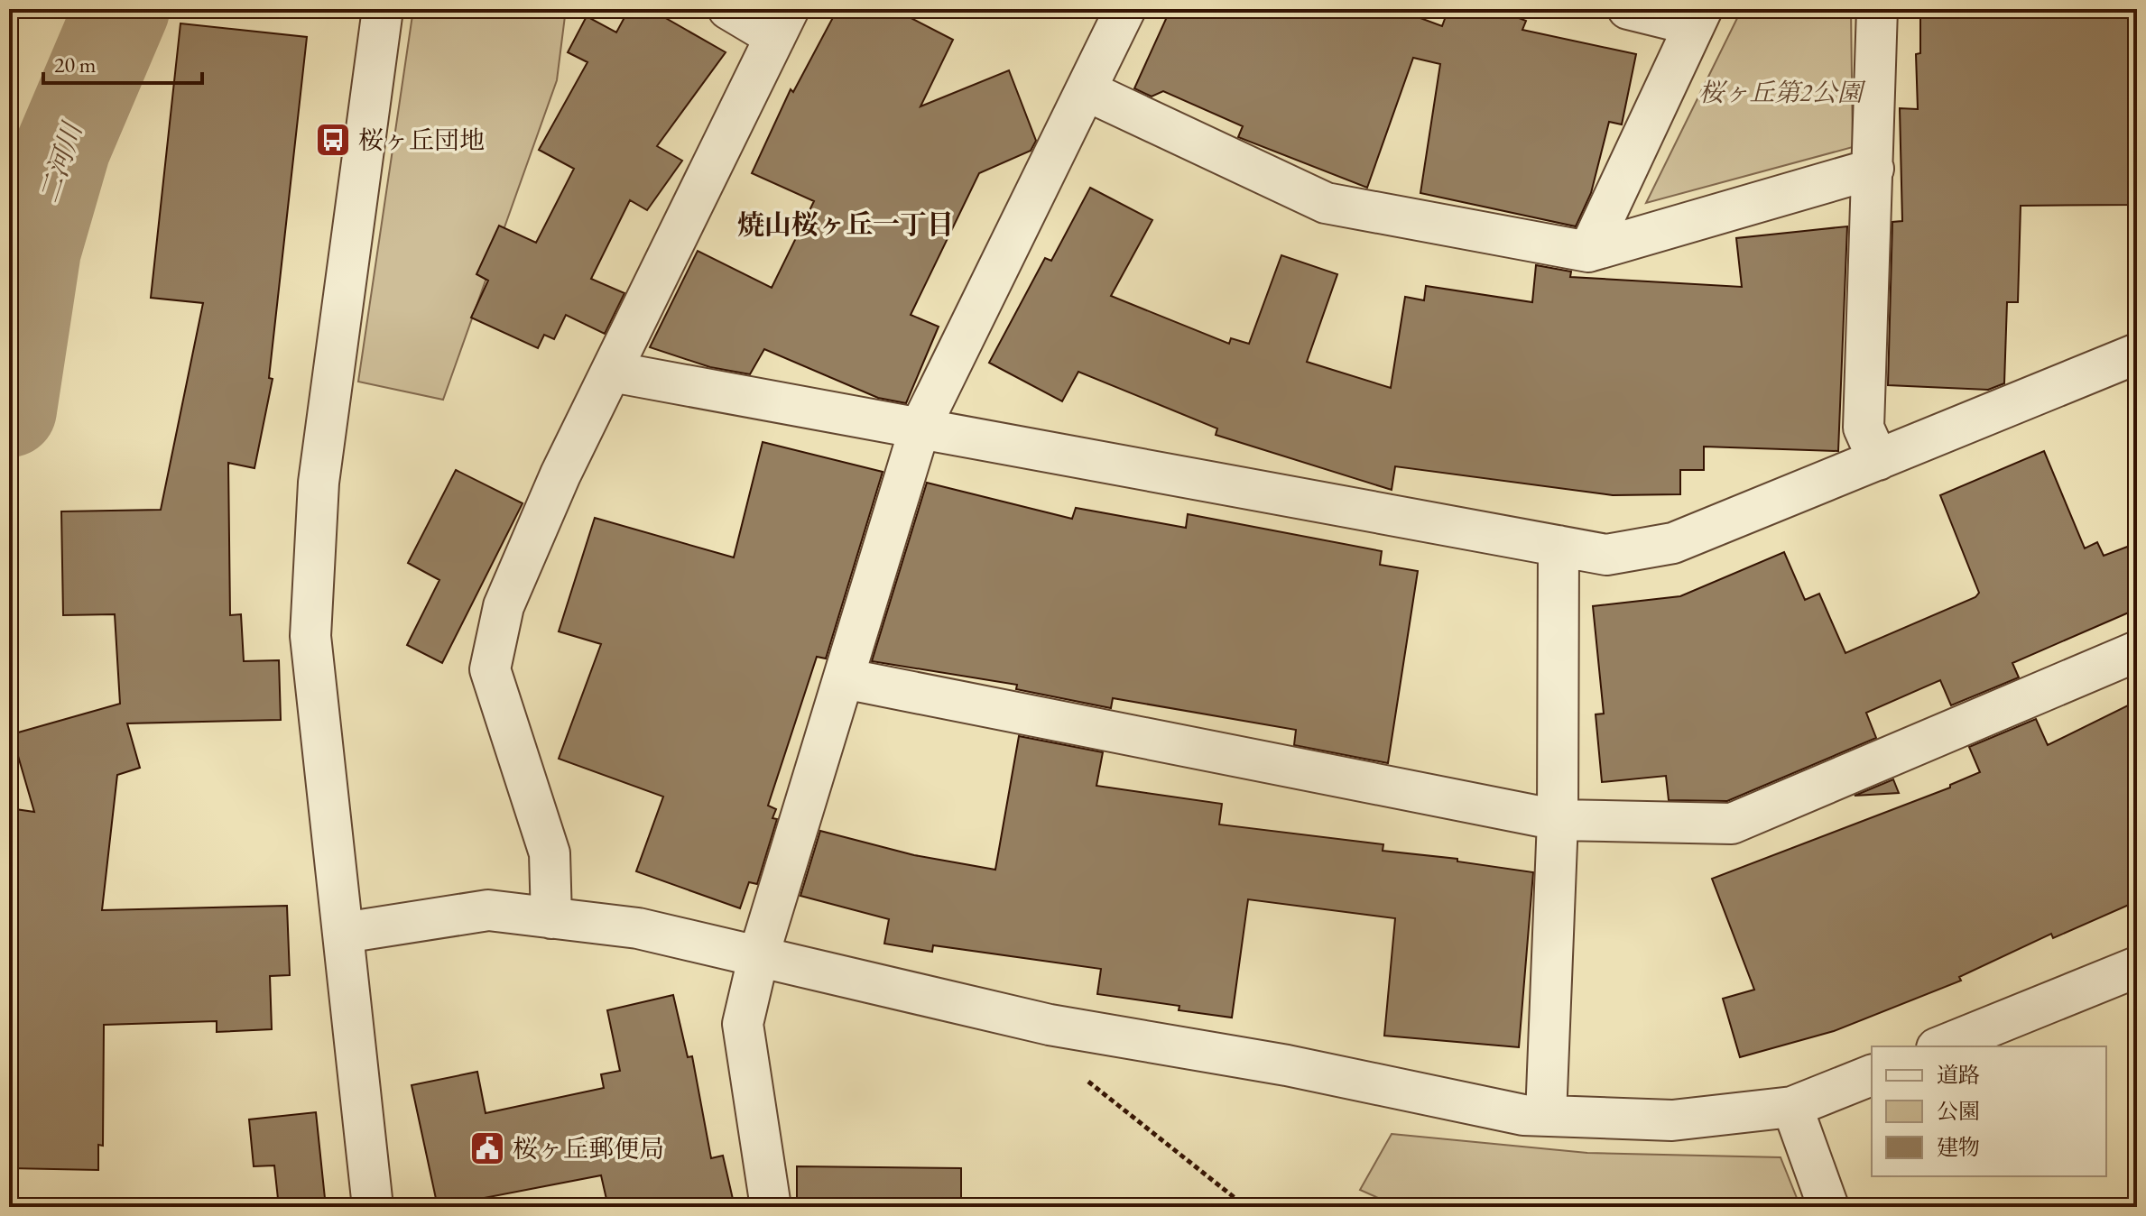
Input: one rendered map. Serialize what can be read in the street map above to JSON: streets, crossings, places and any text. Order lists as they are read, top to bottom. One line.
{"districts":["焼山桜ヶ丘一丁目"],"water":["二河川"],"parks":["桜ヶ丘第2公園"],"places":{"bus stop":["桜ヶ丘団地"],"public building":["桜ヶ丘郵便局"]},"legend":["道路","公園","建物"],"scale_bar":"20 m"}
